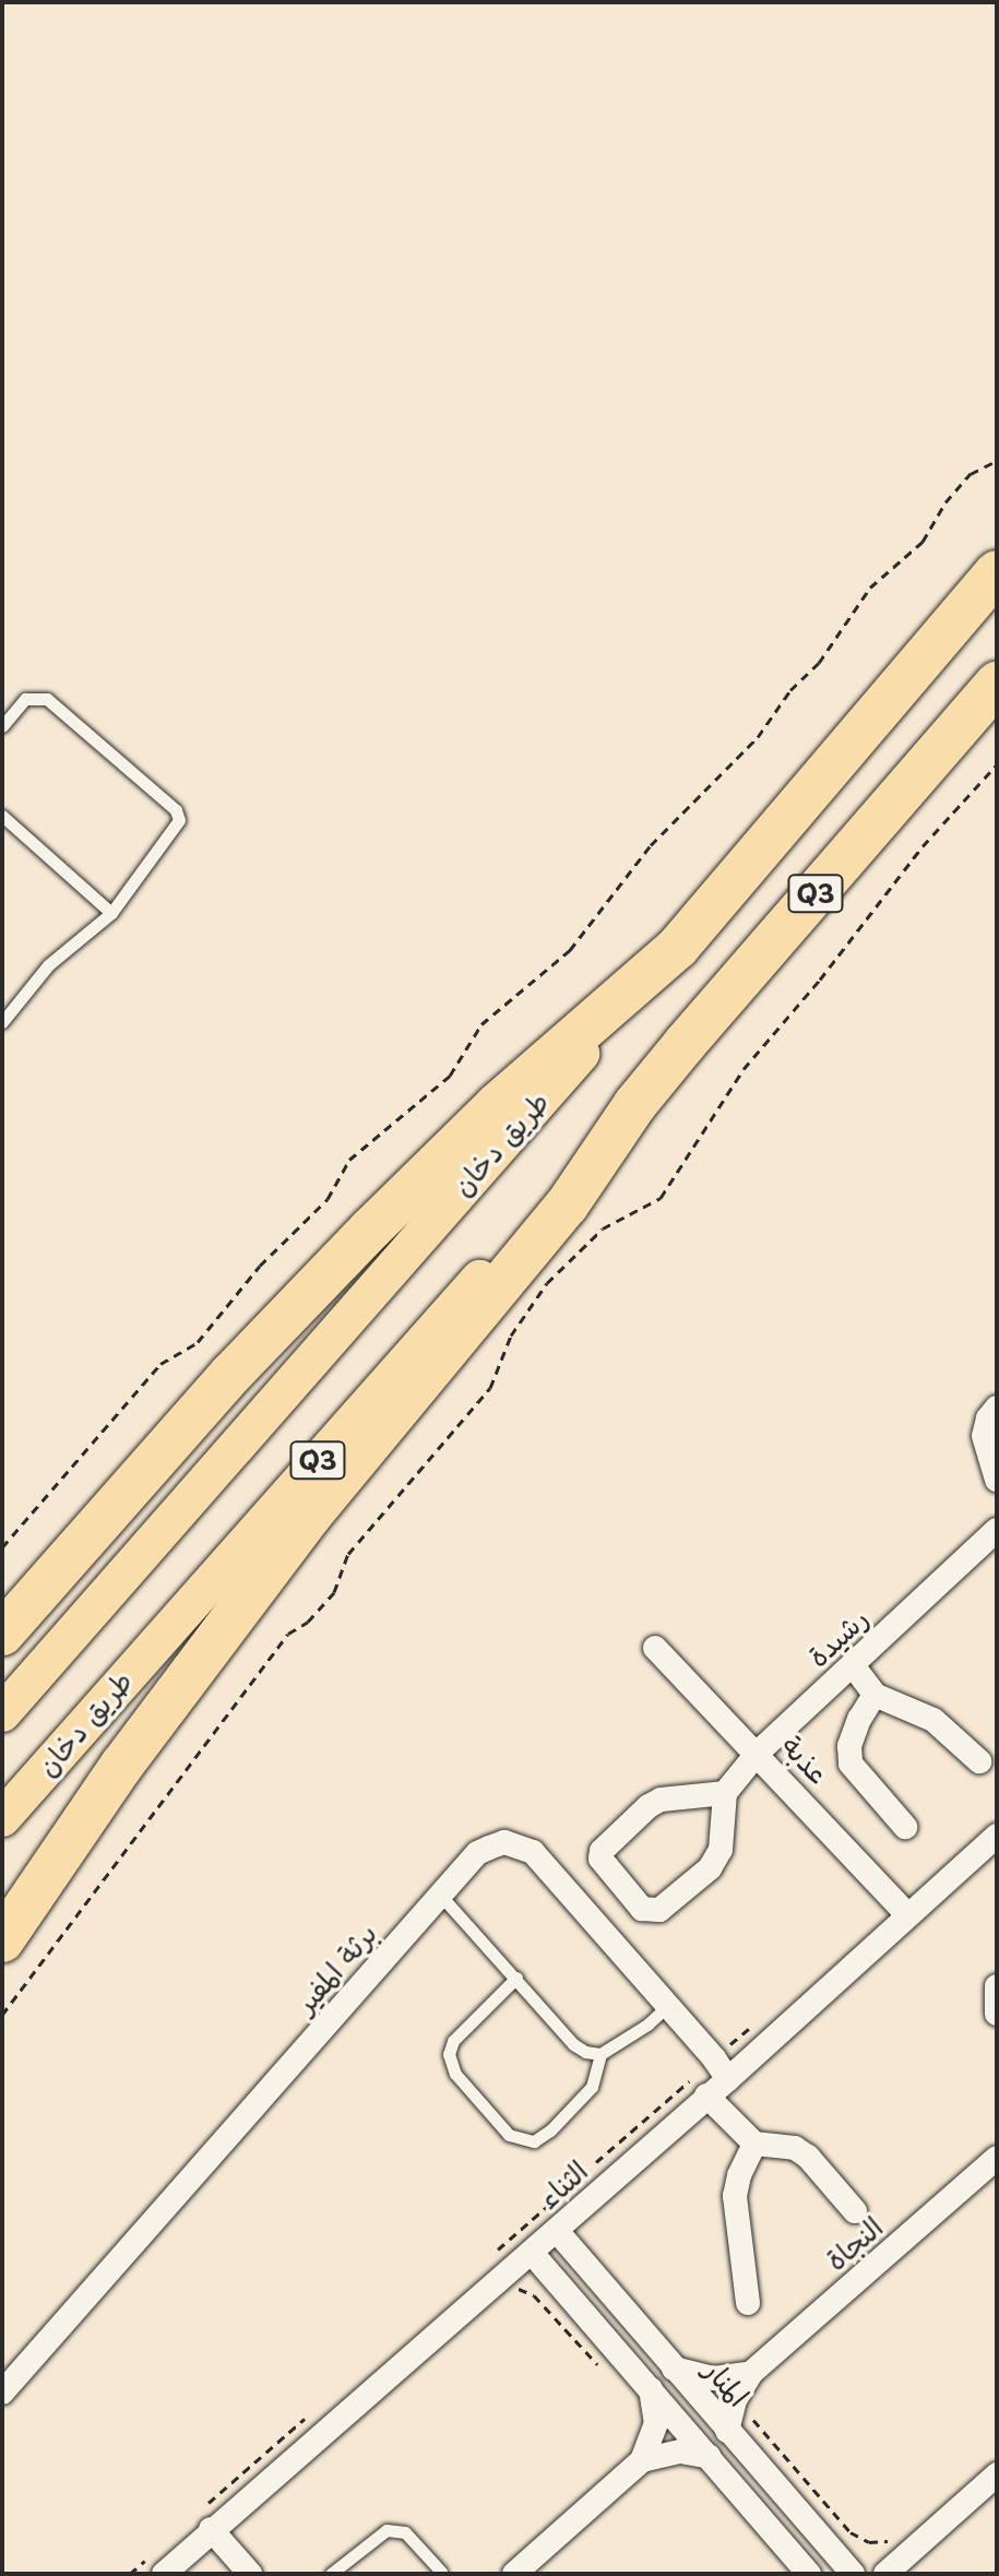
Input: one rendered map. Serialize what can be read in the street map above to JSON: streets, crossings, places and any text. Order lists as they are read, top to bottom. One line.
{"streets":{"highway":["Q3","طريق دخان"],"street":["رشيدة","عذبة","برثة المفير","الثناء","النجاة","المنار"]},"crossings":[["رشيدة","عذبة"],["عذبة","الثناء"],["برثة المفير","الثناء"],["الثناء","المنار"],["النجاة","المنار"]]}
